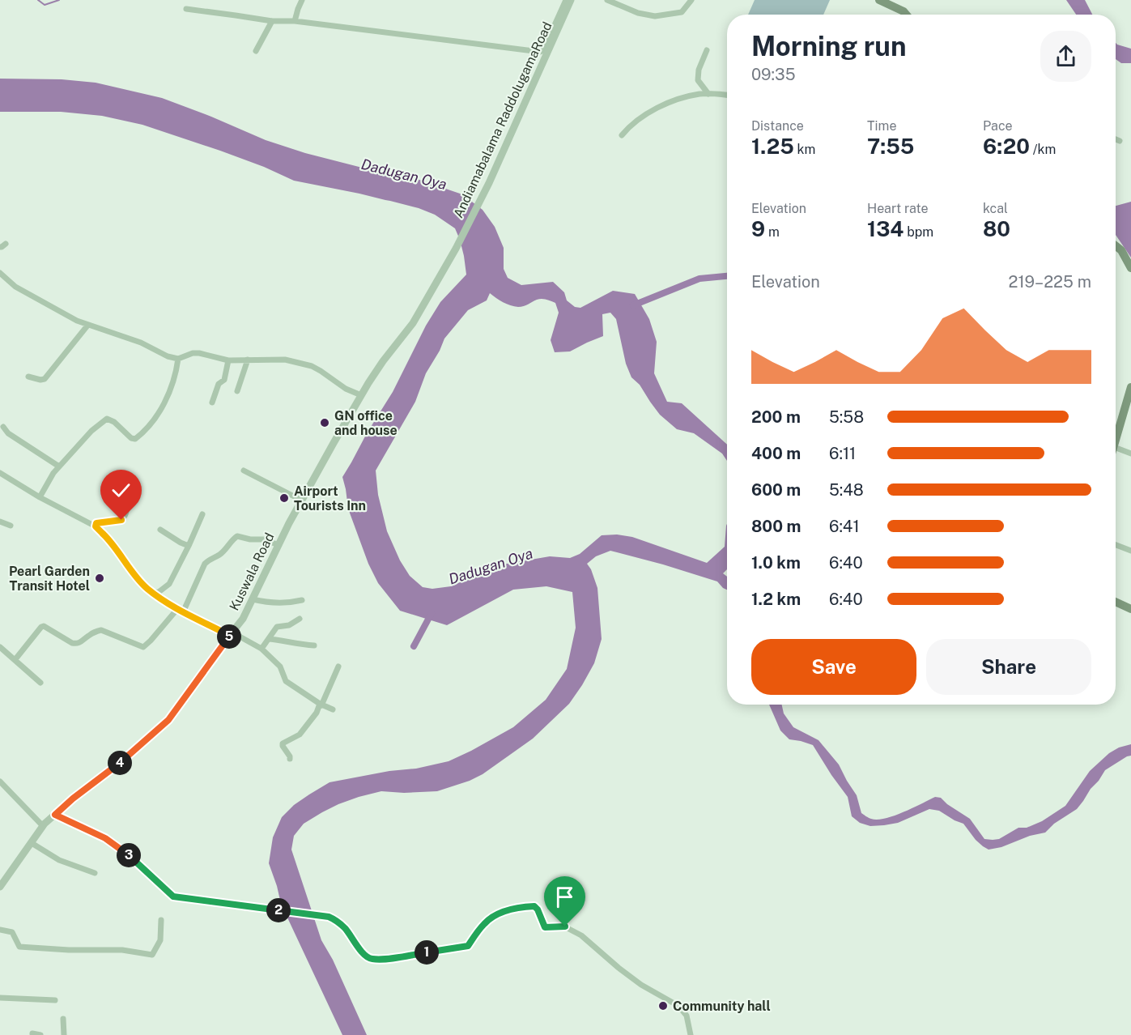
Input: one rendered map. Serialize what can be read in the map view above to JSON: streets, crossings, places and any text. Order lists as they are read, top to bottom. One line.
{"streets":{"street":["Andiamabalama RaddolugamaRoad","Kuswala Road"]},"crossings":[["Andiamabalama RaddolugamaRoad","Kuswala Road"]],"water":["Dadugan Oya"],"places":["GN office and house","Airport Tourists Inn","Pearl Garden Transit Hotel","Community hall"],"page":{"heading":["Morning run","09:35"],"stats":[["Distance","1.25 km"],["Time","7:55"],["Pace","6:20 /km"],["Elevation","9 m"],["Heart rate","134 bpm"],["kcal","80"]],"chart":["Elevation","219–225 m"],"list":[{"name":"200 m","note":"5:58"},{"name":"400 m","note":"6:11"},{"name":"600 m","note":"5:48"},{"name":"800 m","note":"6:41"},{"name":"1.0 km","note":"6:40"},{"name":"1.2 km","note":"6:40"}],"pins":["5","4","3","2","1"],"buttons":["Save","Share"]}}
